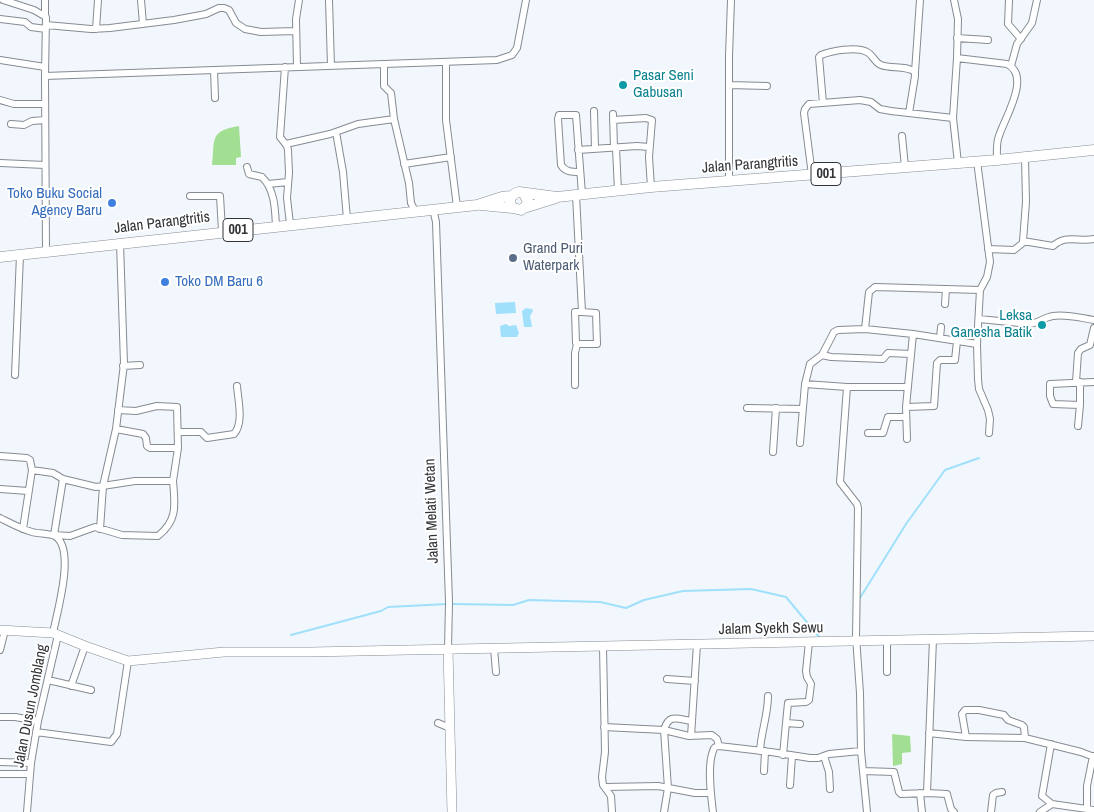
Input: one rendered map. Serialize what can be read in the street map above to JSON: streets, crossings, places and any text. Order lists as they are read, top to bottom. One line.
{"streets":{"main road":["Jalan Parangtritis","001"],"street":["Jalan Melati Wetan","Jalam Syekh Sewu","Jalan Dusun Jomblang"]},"crossings":[["Jalan Parangtritis","001"],["Jalan Parangtritis","Jalan Melati Wetan"],["Jalan Melati Wetan","Jalam Syekh Sewu"]],"places":["Pasar Seni Gabusan","Toko Buku Social Agency Baru","Grand Puri Waterpark","Toko DM Baru 6","Leksa Ganesha Batik"]}
